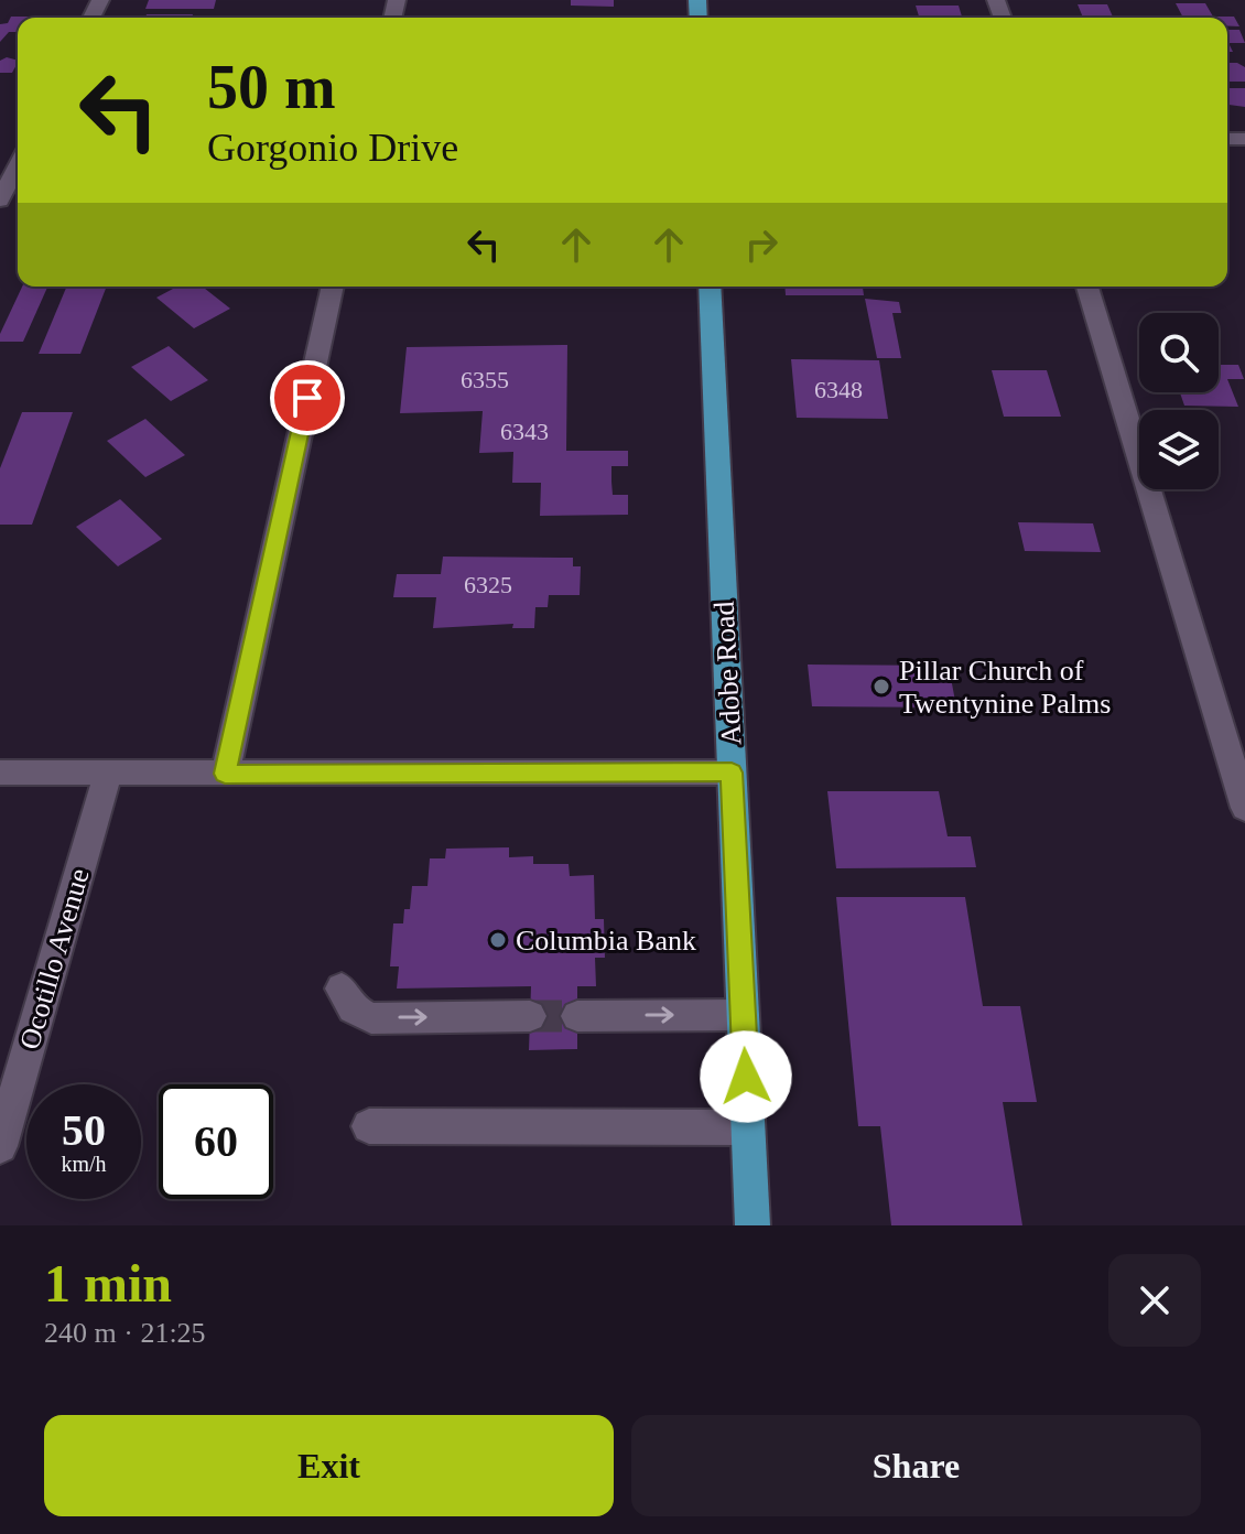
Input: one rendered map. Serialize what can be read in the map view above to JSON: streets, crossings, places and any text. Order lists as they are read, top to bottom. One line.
{"streets":{"main road":["Adobe Road"],"street":["Ocotillo Avenue"]},"places":["Pillar Church of Twentynine Palms","Columbia Bank"],"house_numbers":["6355","6348","6343","6325"],"page":{"turn":["50 m","Gorgonio Drive"],"speed":"50 km/h","limit":"60","heading":["1 min","240 m · 21:25"],"buttons":["Exit","Share"]}}
